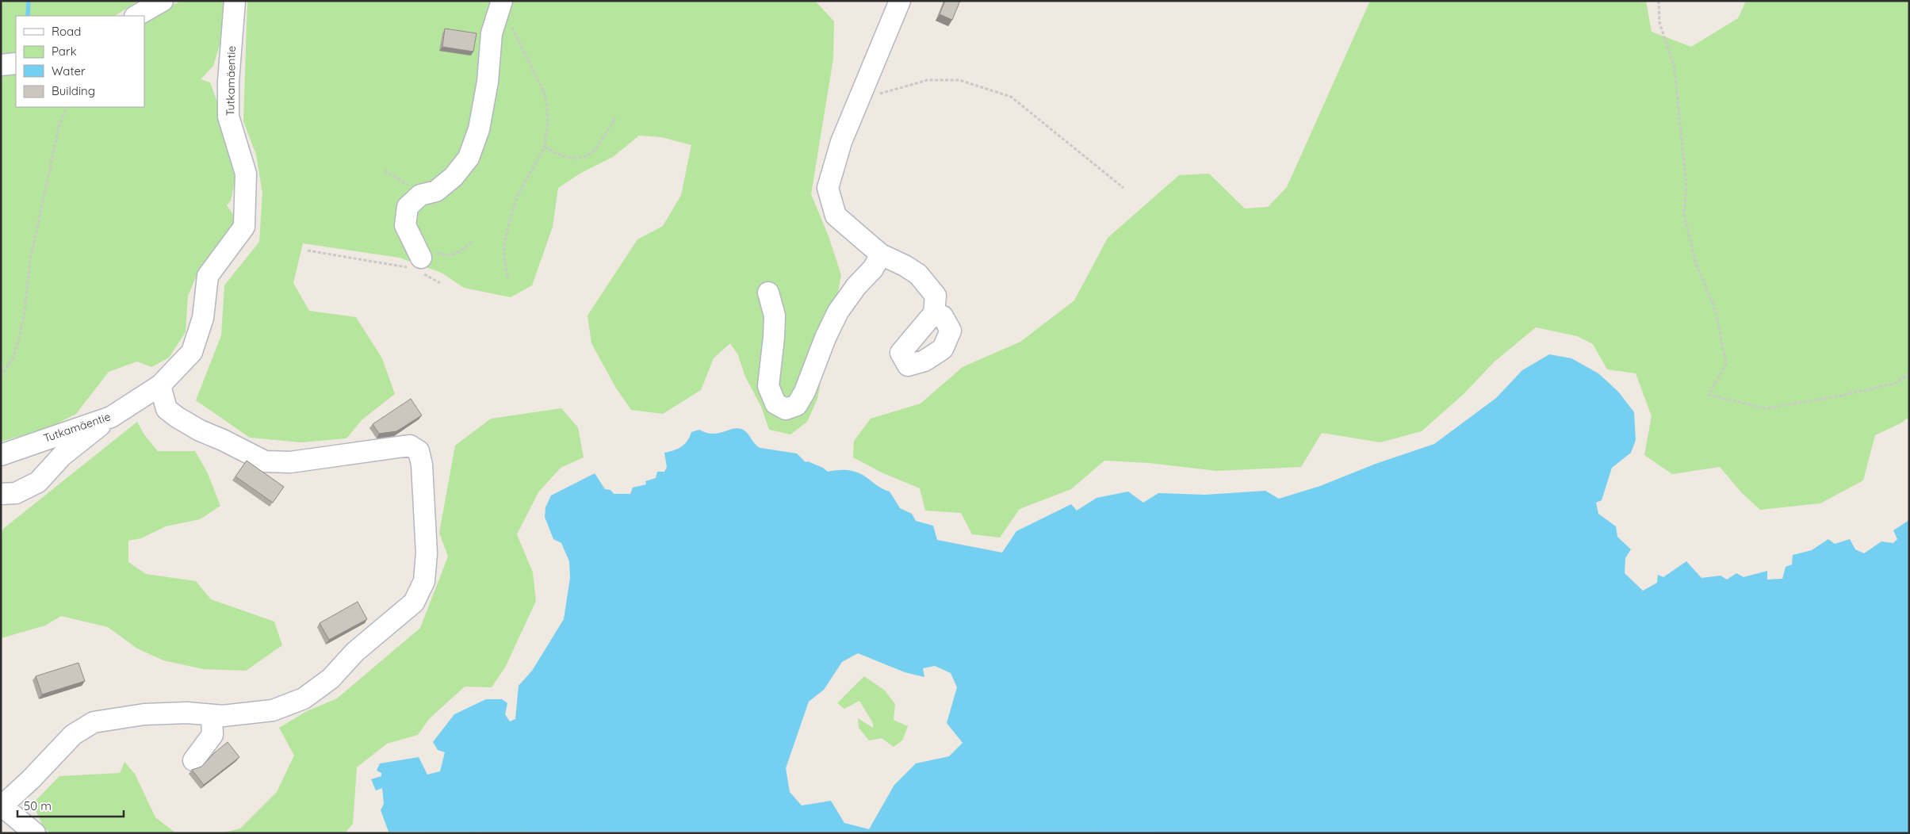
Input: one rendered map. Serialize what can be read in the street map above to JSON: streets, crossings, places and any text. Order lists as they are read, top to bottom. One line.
{"streets":{"street":["Tutkamäentie"]},"legend":["Road","Park","Water","Building"],"scale_bar":"50 m"}
